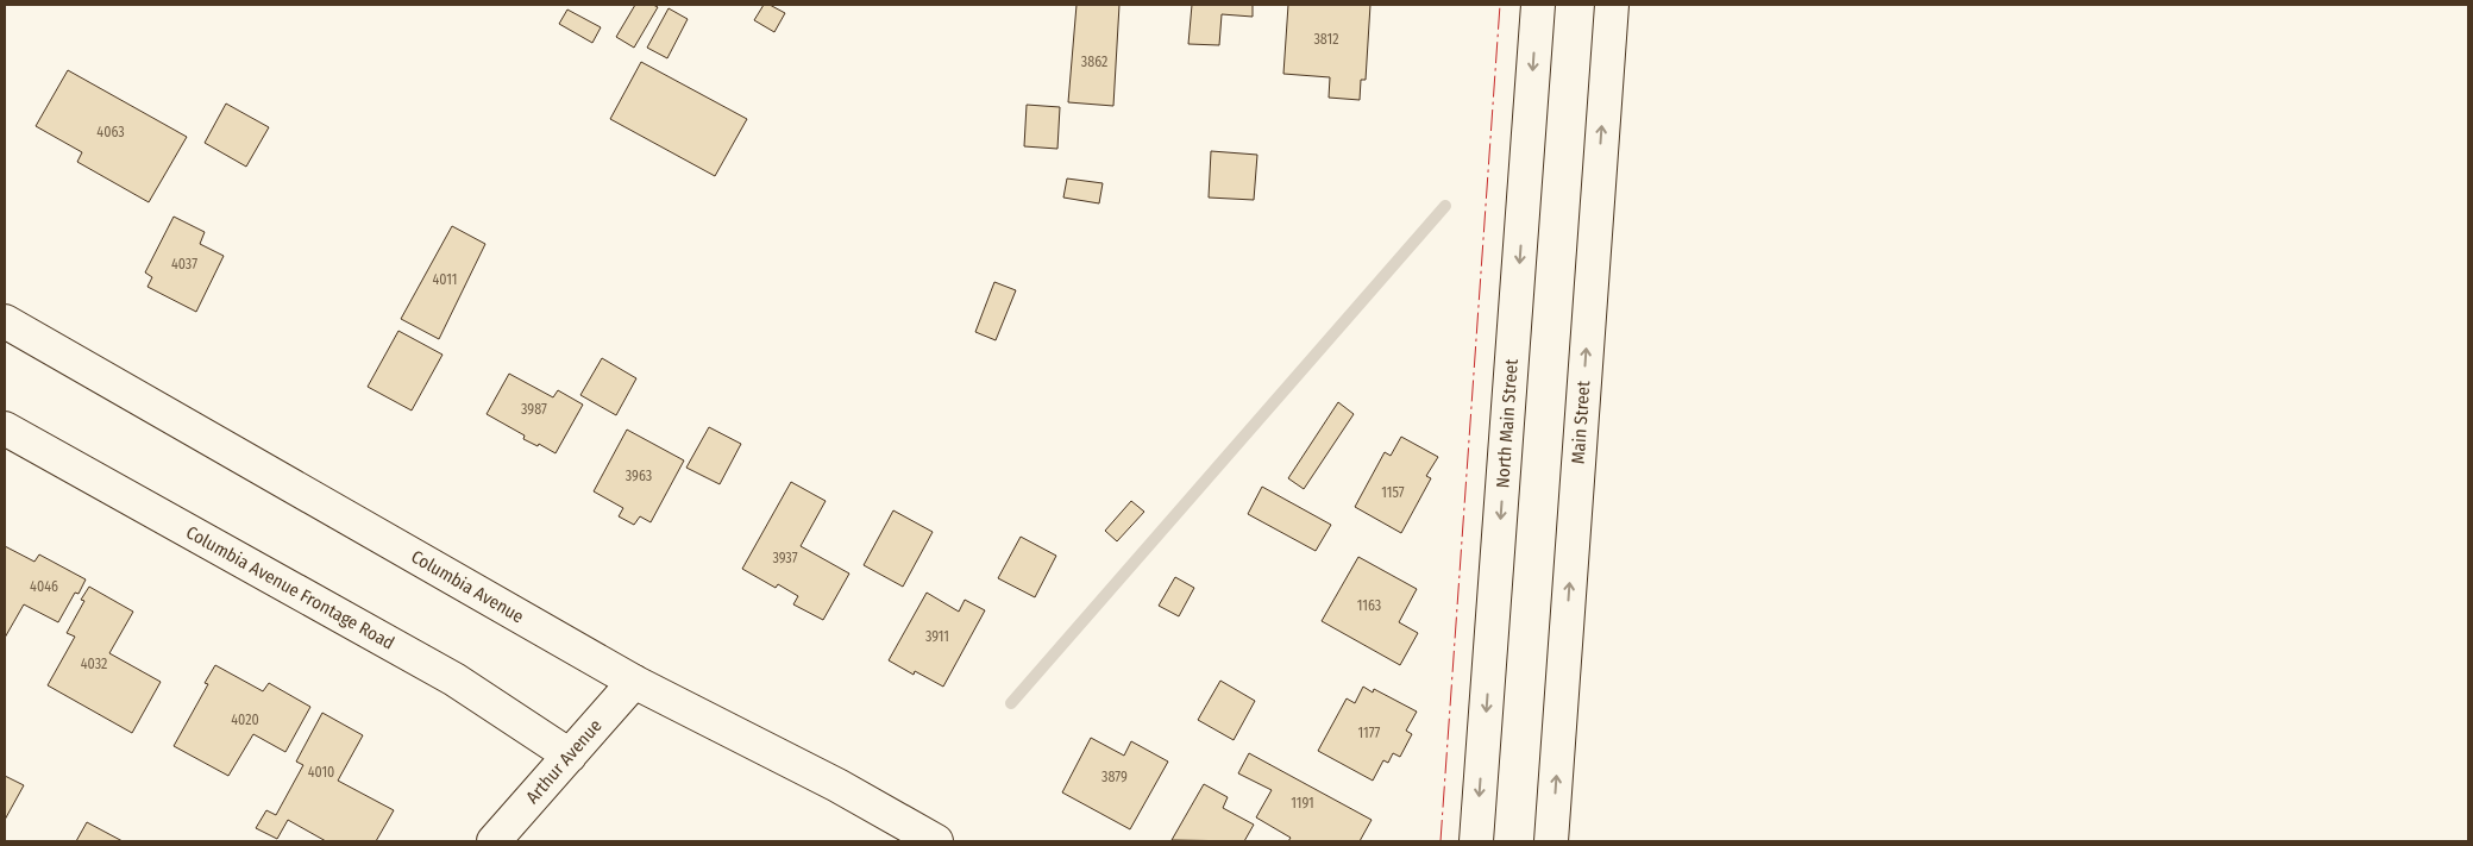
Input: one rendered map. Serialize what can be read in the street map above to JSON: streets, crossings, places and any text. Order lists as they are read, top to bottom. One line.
{"streets":{"street":["Main Street","North Main Street","Columbia Avenue","Columbia Avenue Frontage Road","Arthur Avenue"]},"crossings":[["Columbia Avenue","Arthur Avenue"],["Columbia Avenue Frontage Road","Arthur Avenue"]],"one_way":["Main Street","North Main Street"],"house_numbers":["3812","3862","4063","4037","4011","3987","3963","1157","3937","4046","1163","3911","4032","4020","1177","4010","3879","1191"]}
